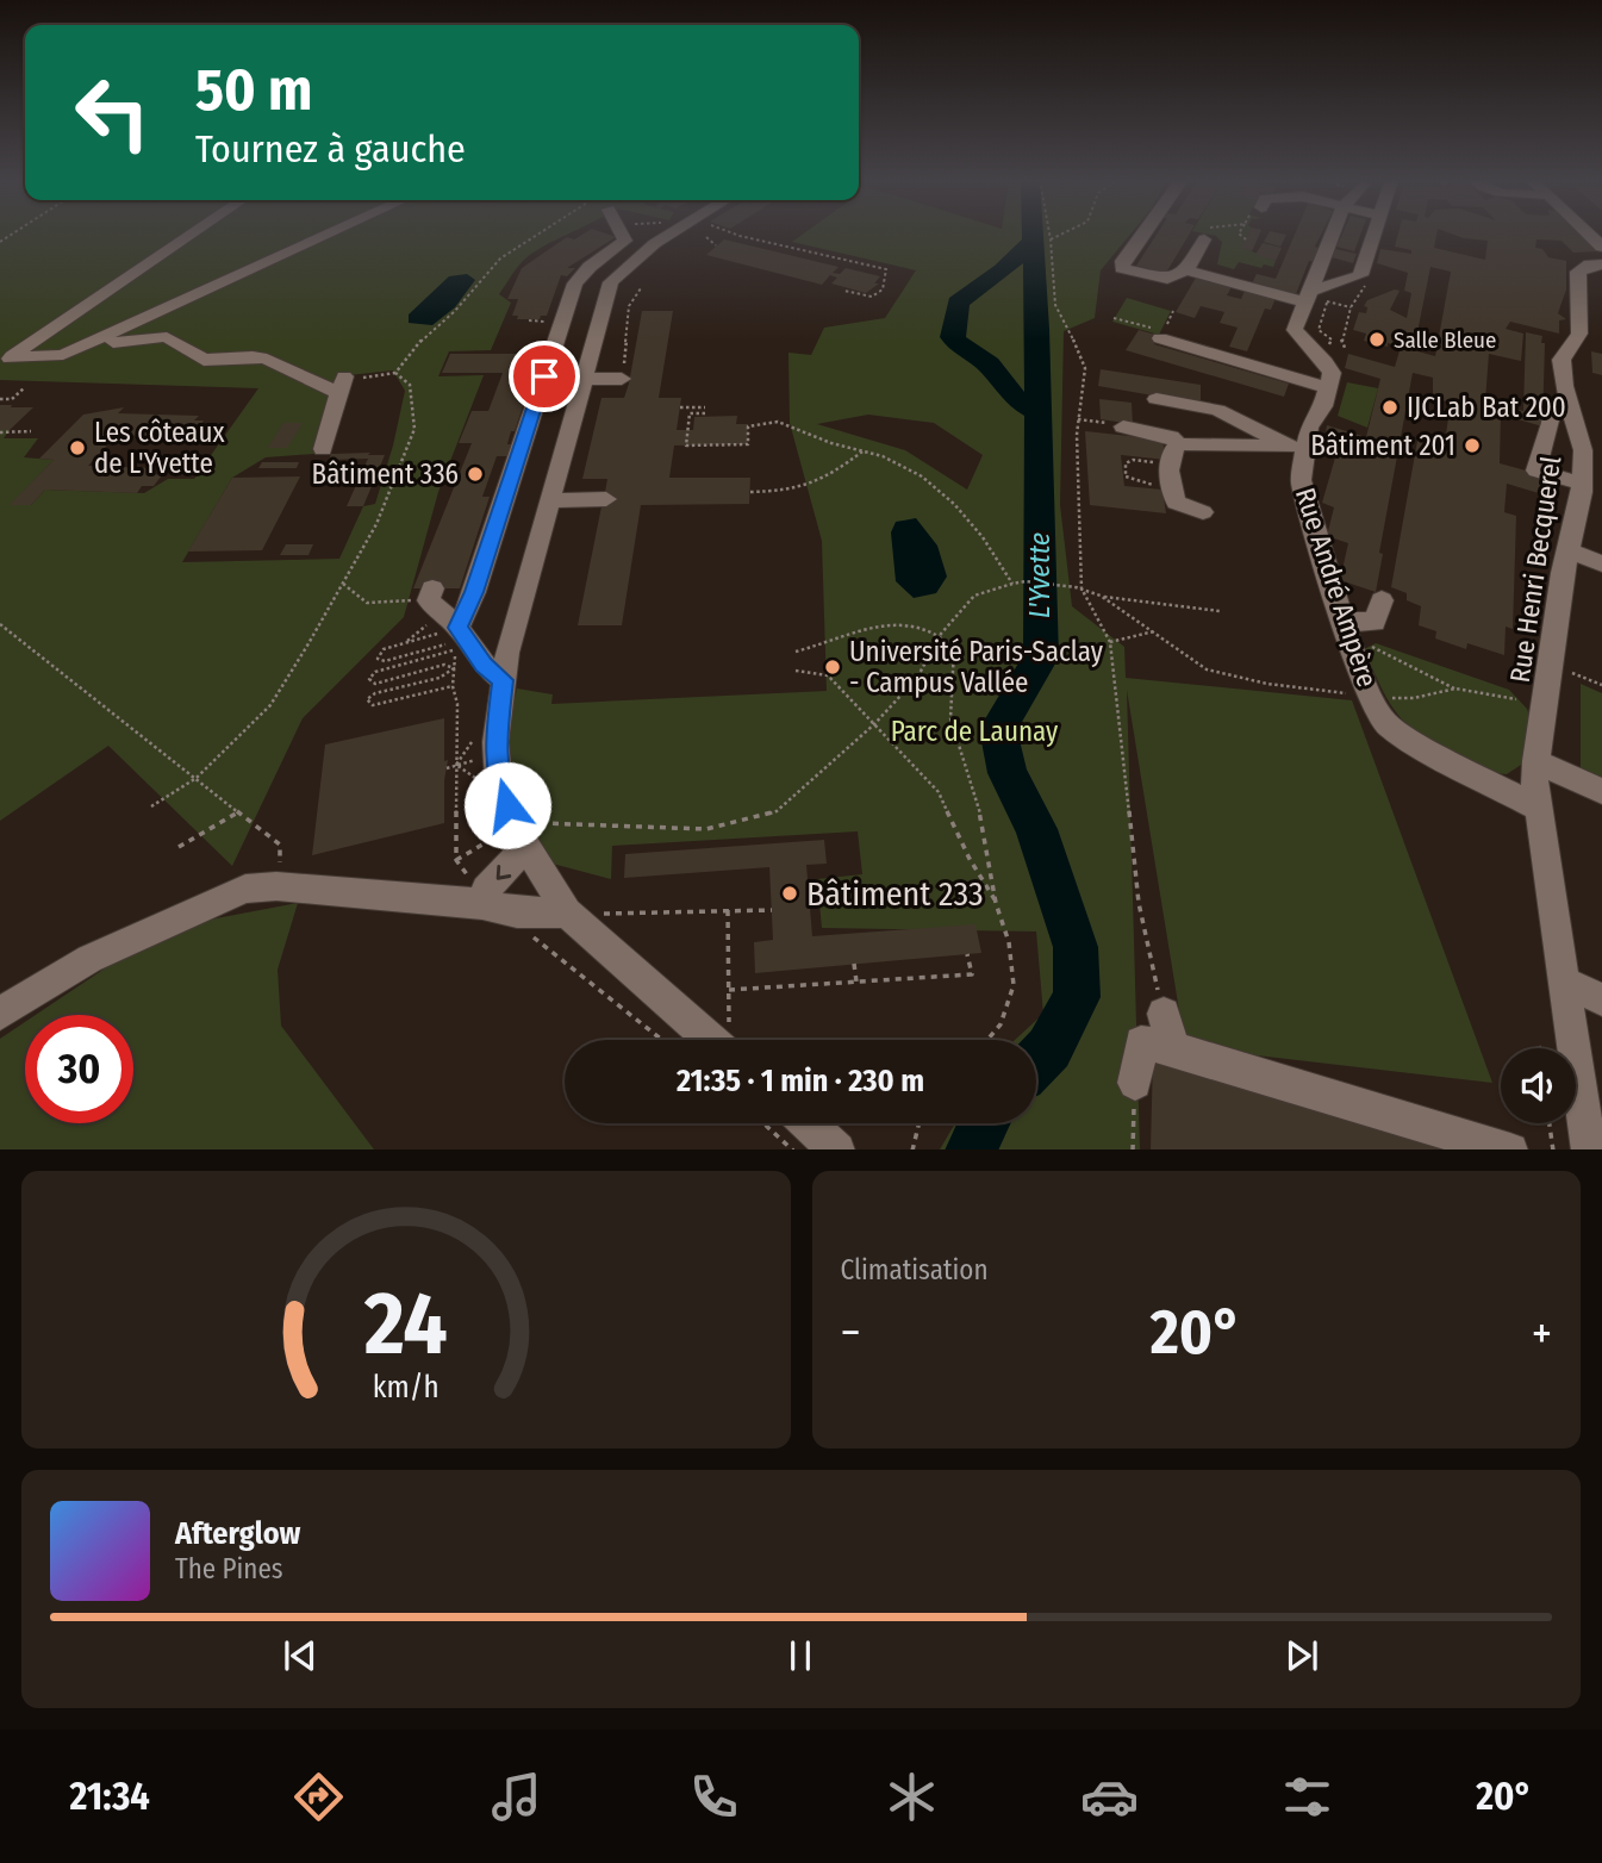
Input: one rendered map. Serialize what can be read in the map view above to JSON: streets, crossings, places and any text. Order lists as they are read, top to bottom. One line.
{"streets":{"street":["Rue Henri Becquerel","Rue André Ampère"]},"crossings":[["Rue Henri Becquerel","Rue André Ampère"]],"water":["L'Yvette"],"parks":["Parc de Launay"],"places":["Salle Bleue","IJCLab Bat 200","Bâtiment 201","Les côteaux de L'Yvette","Bâtiment 336","Université Paris-Saclay - Campus Vallée","Bâtiment 233"],"page":{"turn":["50 m","Tournez à gauche"],"limit":"30","trip":"21:35 · 1 min · 230 m","tile":"Climatisation","heat":["−","20°","+"],"song":["Afterglow","The Pines"],"tabs":["21:34","20°"],"gauge":["24","km/h"]}}
